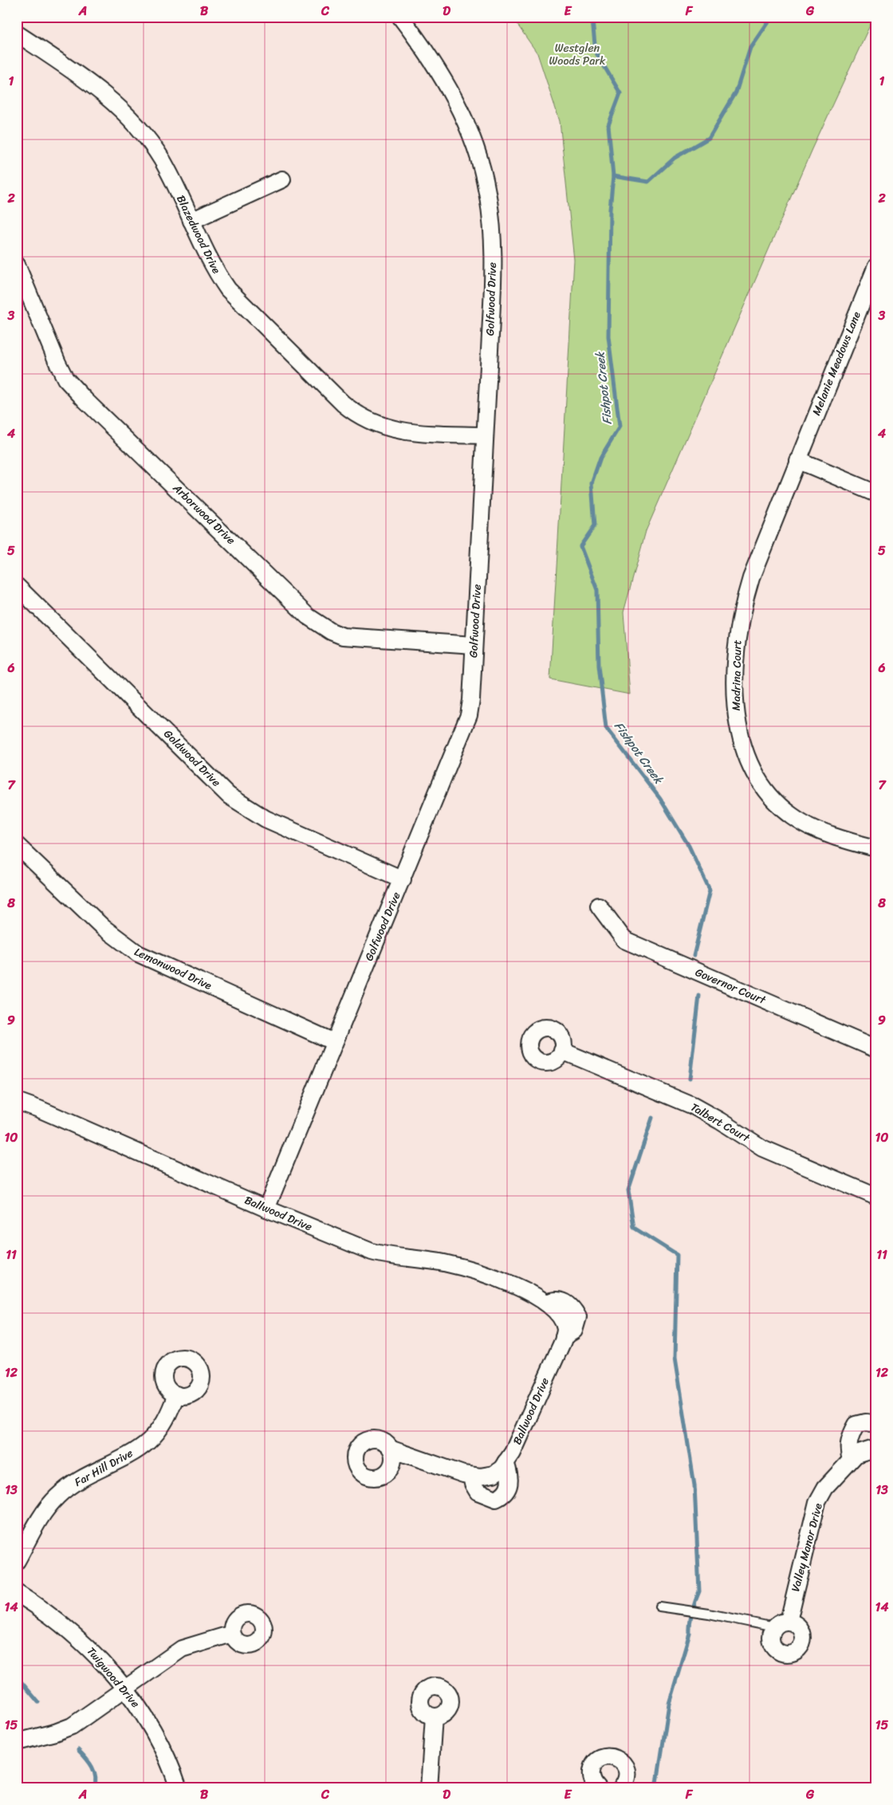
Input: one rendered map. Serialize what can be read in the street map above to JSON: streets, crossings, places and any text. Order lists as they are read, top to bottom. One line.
{"streets":{"street":["Blazedwood Drive","Golfwood Drive","Melanie Meadows Lane","Arborwood Drive","Madrina Court","Goldwood Drive","Lemonwood Drive","Governor Court","Talbert Court","Ballwood Drive","Far Hill Drive","Valley Manor Drive","Twigwood Drive"]},"crossings":[["Blazedwood Drive","Golfwood Drive"],["Golfwood Drive","Arborwood Drive"],["Golfwood Drive","Goldwood Drive"],["Golfwood Drive","Lemonwood Drive"],["Golfwood Drive","Ballwood Drive"],["Melanie Meadows Lane","Madrina Court"]],"water":["Fishpot Creek"],"parks":["Westglen Woods Park"],"grid":{"columns":["A","B","C","D","E","F","G"],"rows":["1","2","3","4","5","6","7","8","9","10","11","12","13","14","15"]}}
